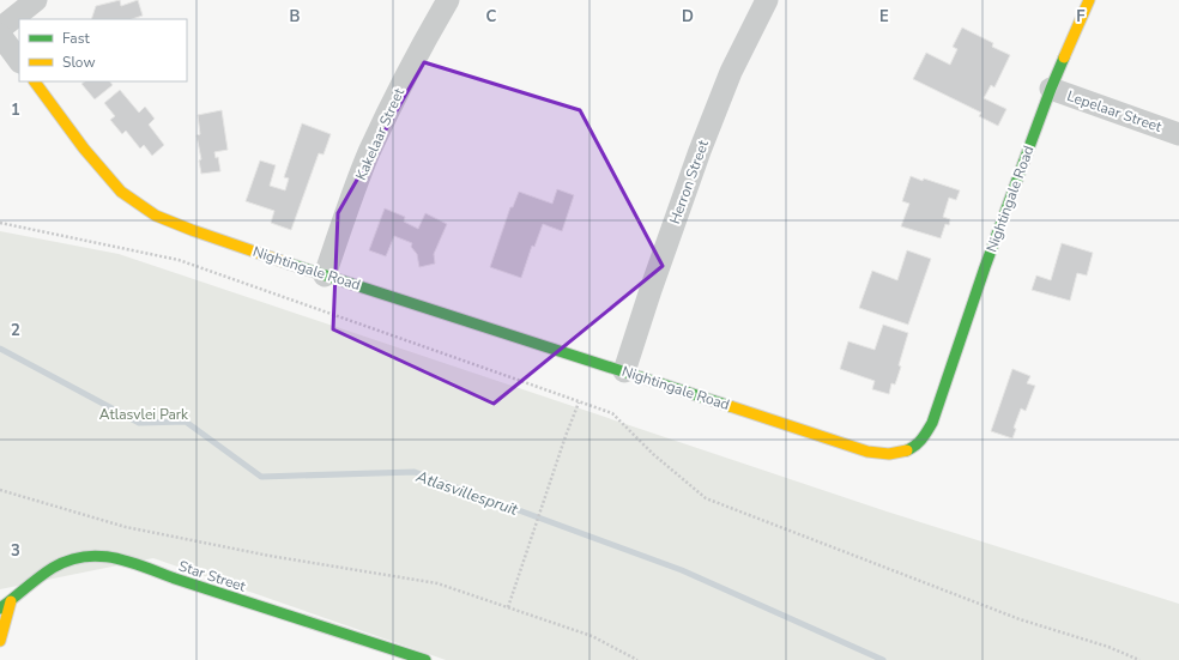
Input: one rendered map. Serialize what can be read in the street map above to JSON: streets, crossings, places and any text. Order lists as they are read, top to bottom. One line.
{"streets":{"street":["Lepelaar Street","Kakelaar Street","Herron Street","Nightingale Road","Star Street"]},"crossings":[["Lepelaar Street","Nightingale Road"],["Kakelaar Street","Nightingale Road"],["Herron Street","Nightingale Road"]],"water":["Atlasvillespruit"],"parks":["Atlasvlei Park"],"legend":["Fast","Slow"],"grid":{"columns":["B","C","D","E","F"],"rows":["1","2","3"]}}
